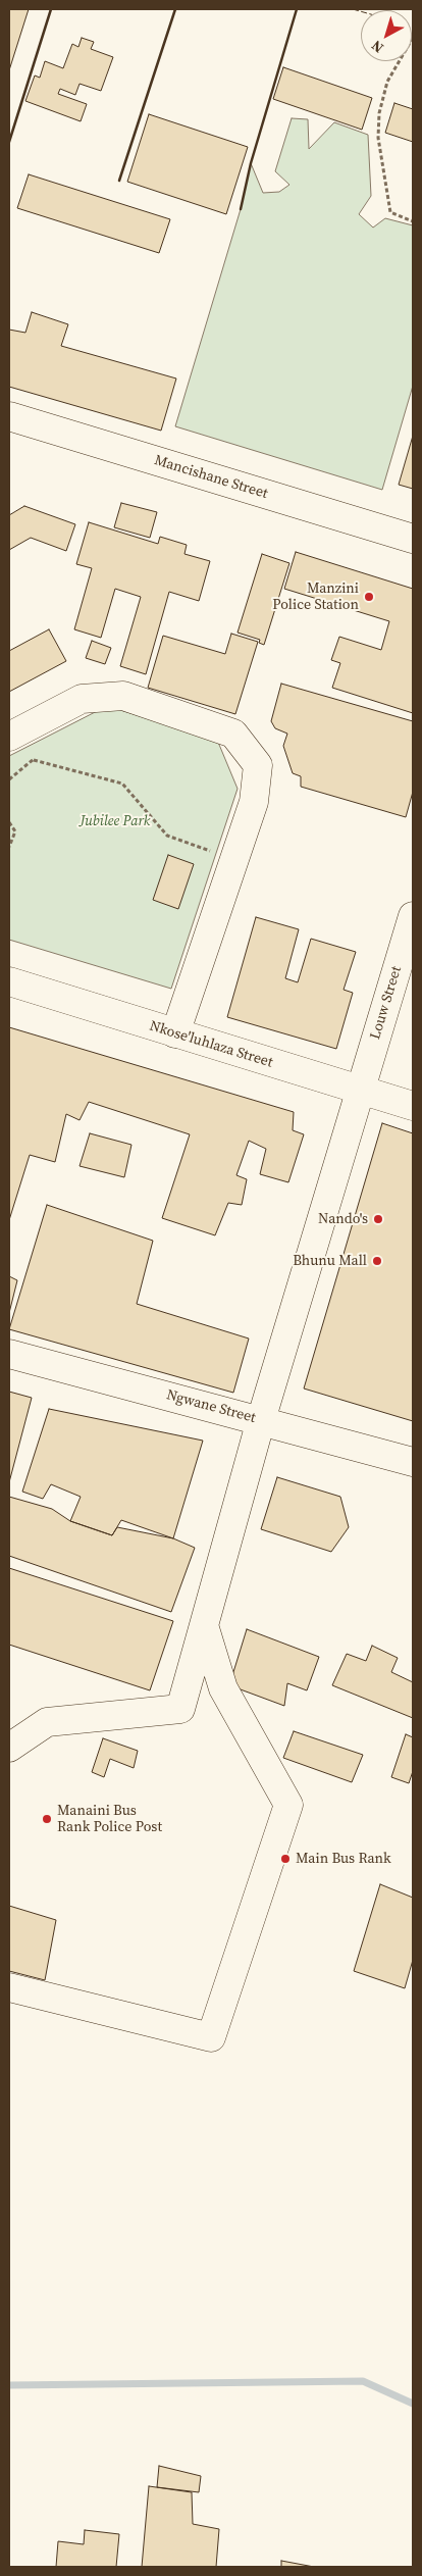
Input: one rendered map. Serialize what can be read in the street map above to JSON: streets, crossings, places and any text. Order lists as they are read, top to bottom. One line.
{"streets":{"street":["Mancishane Street","Louw Street","Nkose'luhlaza Street","Ngwane Street"]},"crossings":[["Louw Street","Nkose'luhlaza Street"],["Louw Street","Ngwane Street"]],"parks":["Jubilee Park"],"places":["Manzini Police Station","Nando's","Bhunu Mall","Manaini Bus Rank Police Post","Main Bus Rank"],"north":"bottom left"}
